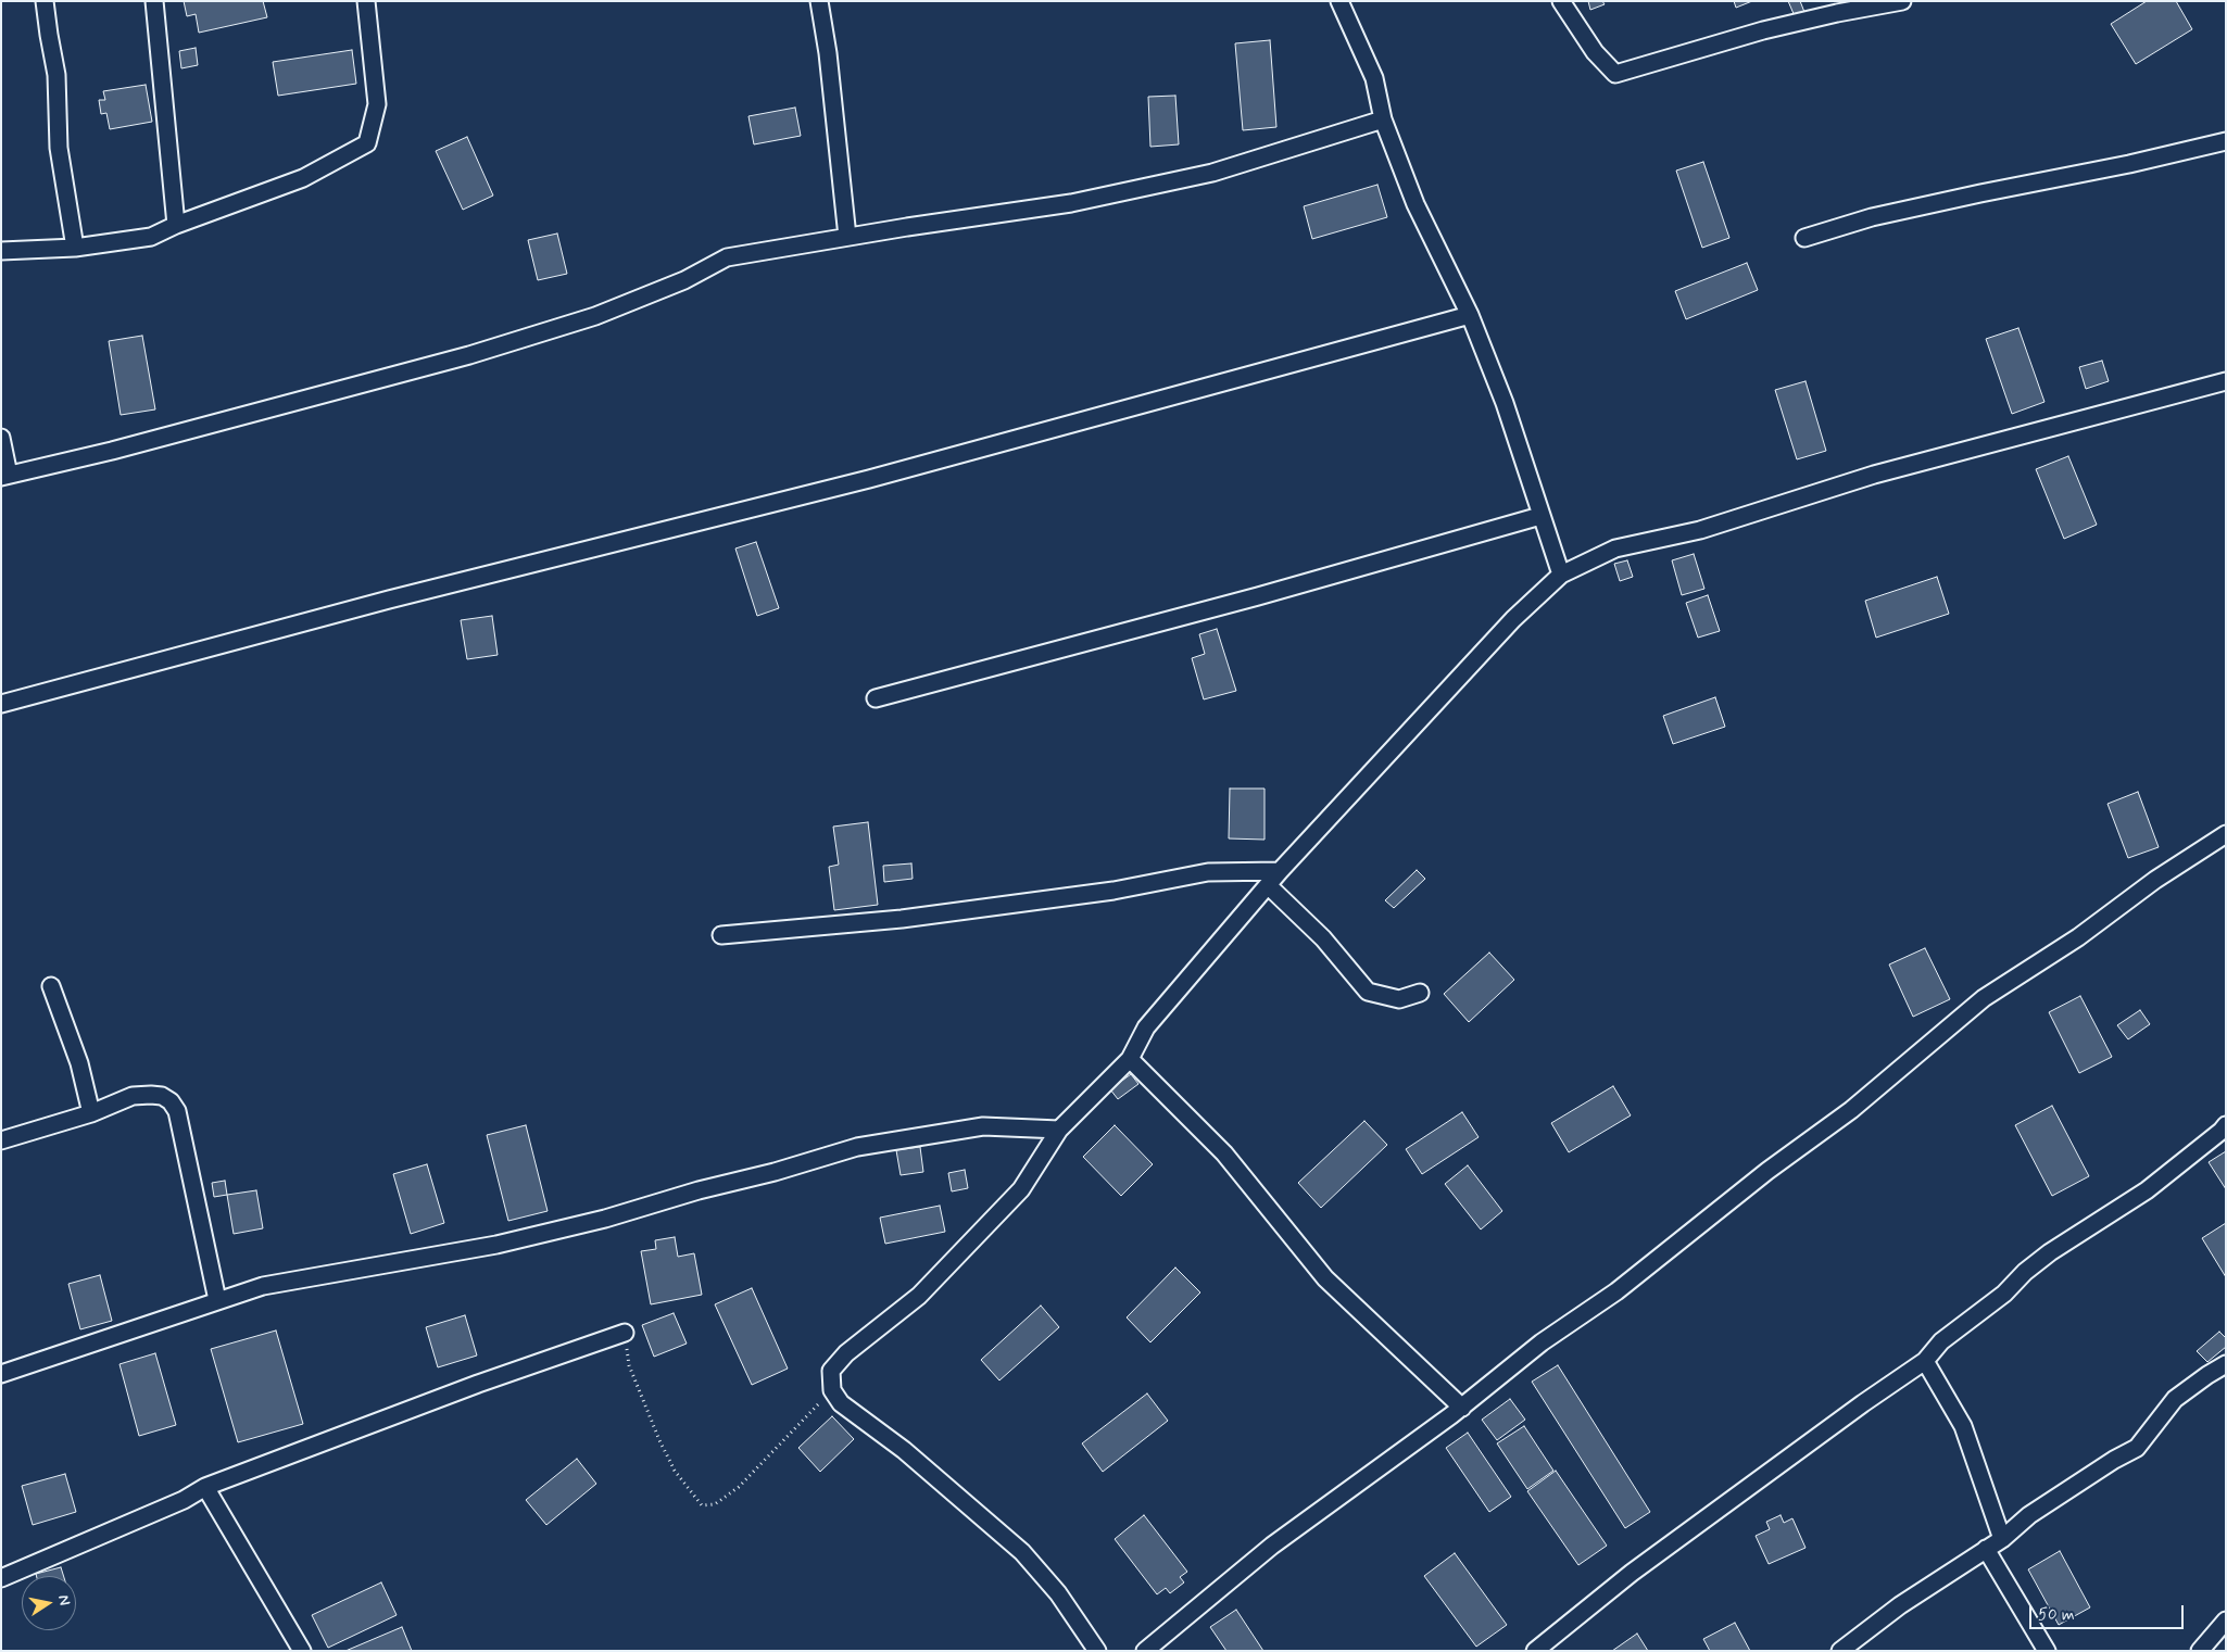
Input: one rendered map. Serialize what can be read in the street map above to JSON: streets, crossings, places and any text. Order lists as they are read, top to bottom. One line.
{"scale_bar":"50 m","north":"right"}
